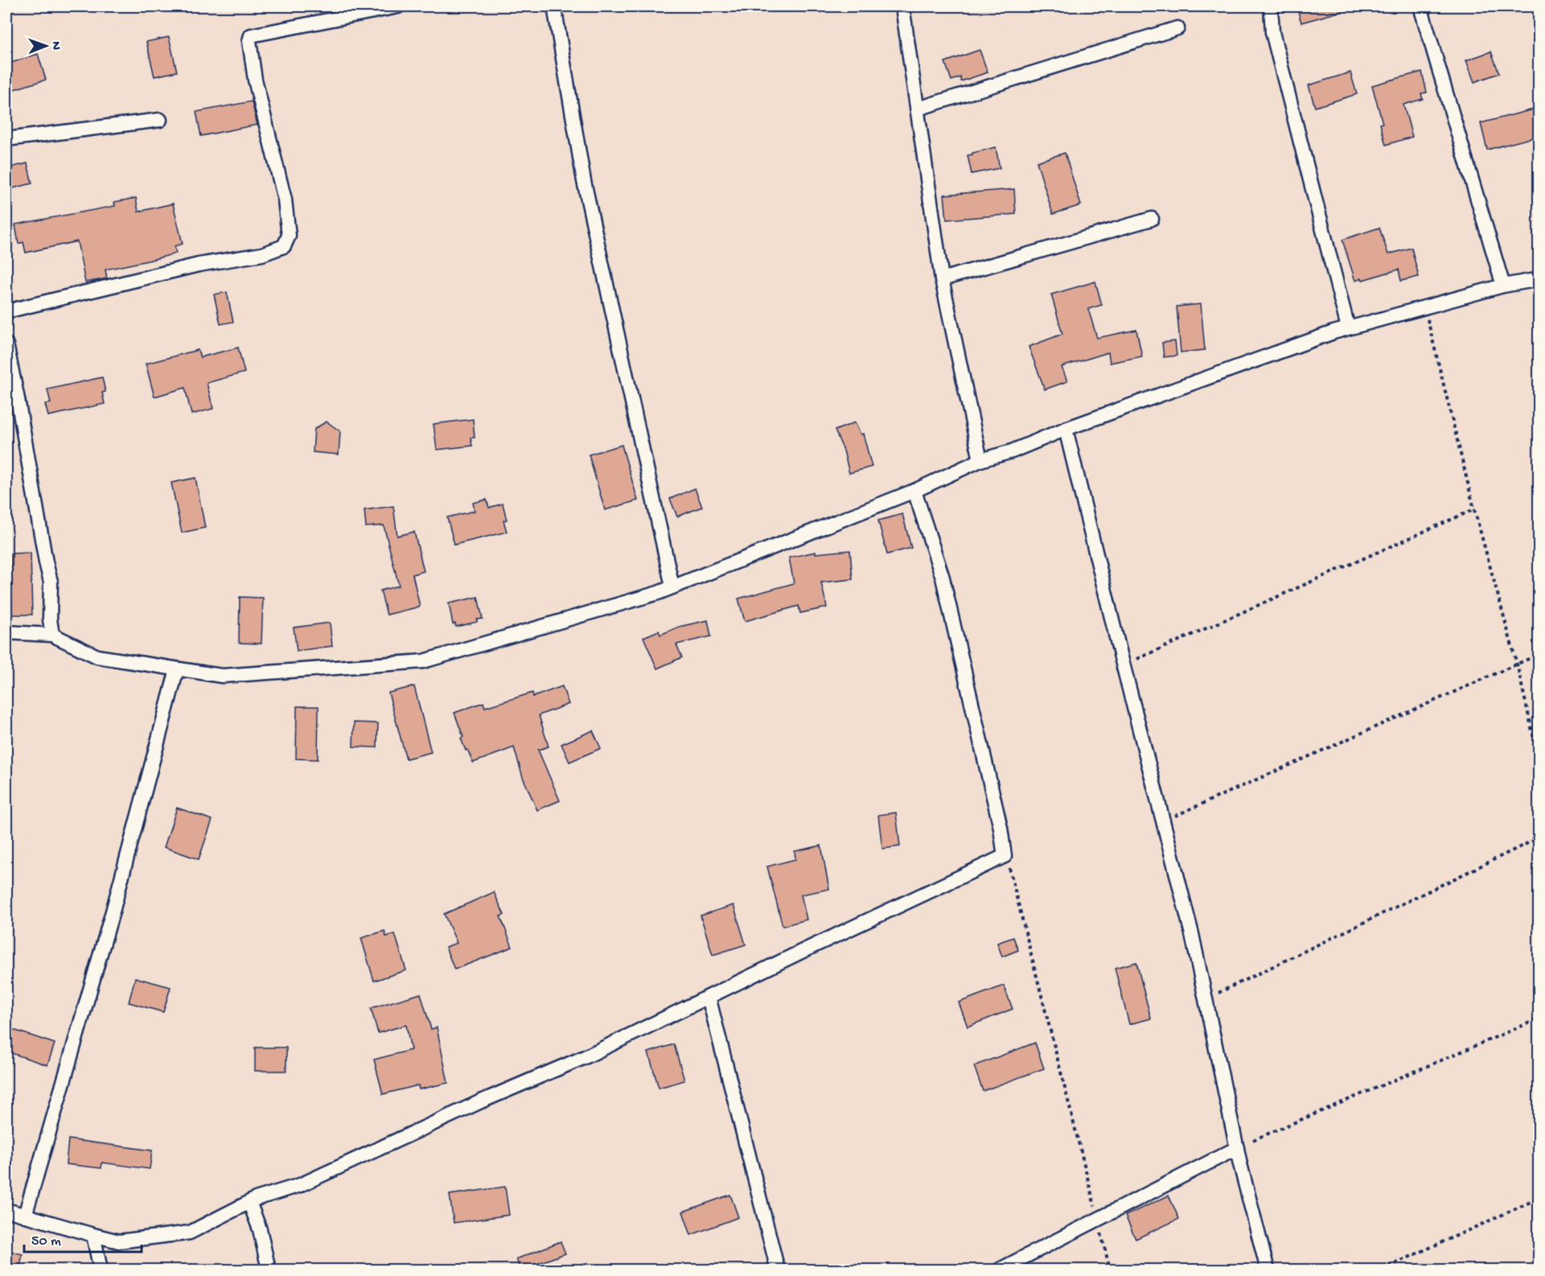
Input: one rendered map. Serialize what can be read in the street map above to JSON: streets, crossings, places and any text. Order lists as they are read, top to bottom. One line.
{"scale_bar":"50 m","north":"right"}
